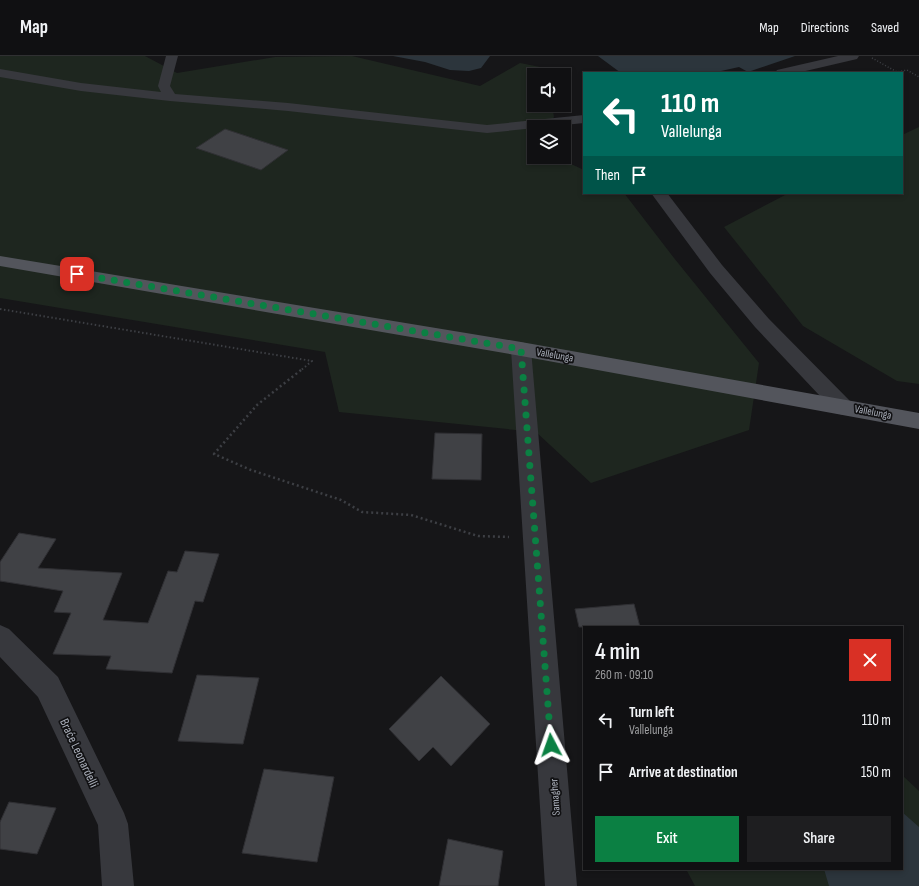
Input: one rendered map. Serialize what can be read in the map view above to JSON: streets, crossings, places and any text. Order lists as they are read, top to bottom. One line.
{"streets":{"main road":["Vallelunga"],"street":["Braće Leonardelli","Samagher"]},"crossings":[["Vallelunga","Samagher"]],"page":{"header":"Map","nav":["Map","Directions","Saved"],"turn":["110 m","Vallelunga"],"then":"Then","heading":["4 min","260 m · 09:10"],"list":[{"name":"Turn left","note":"Vallelunga","value":"110 m"},{"name":"Arrive at destination","value":"150 m"}],"buttons":["Exit","Share"]}}
